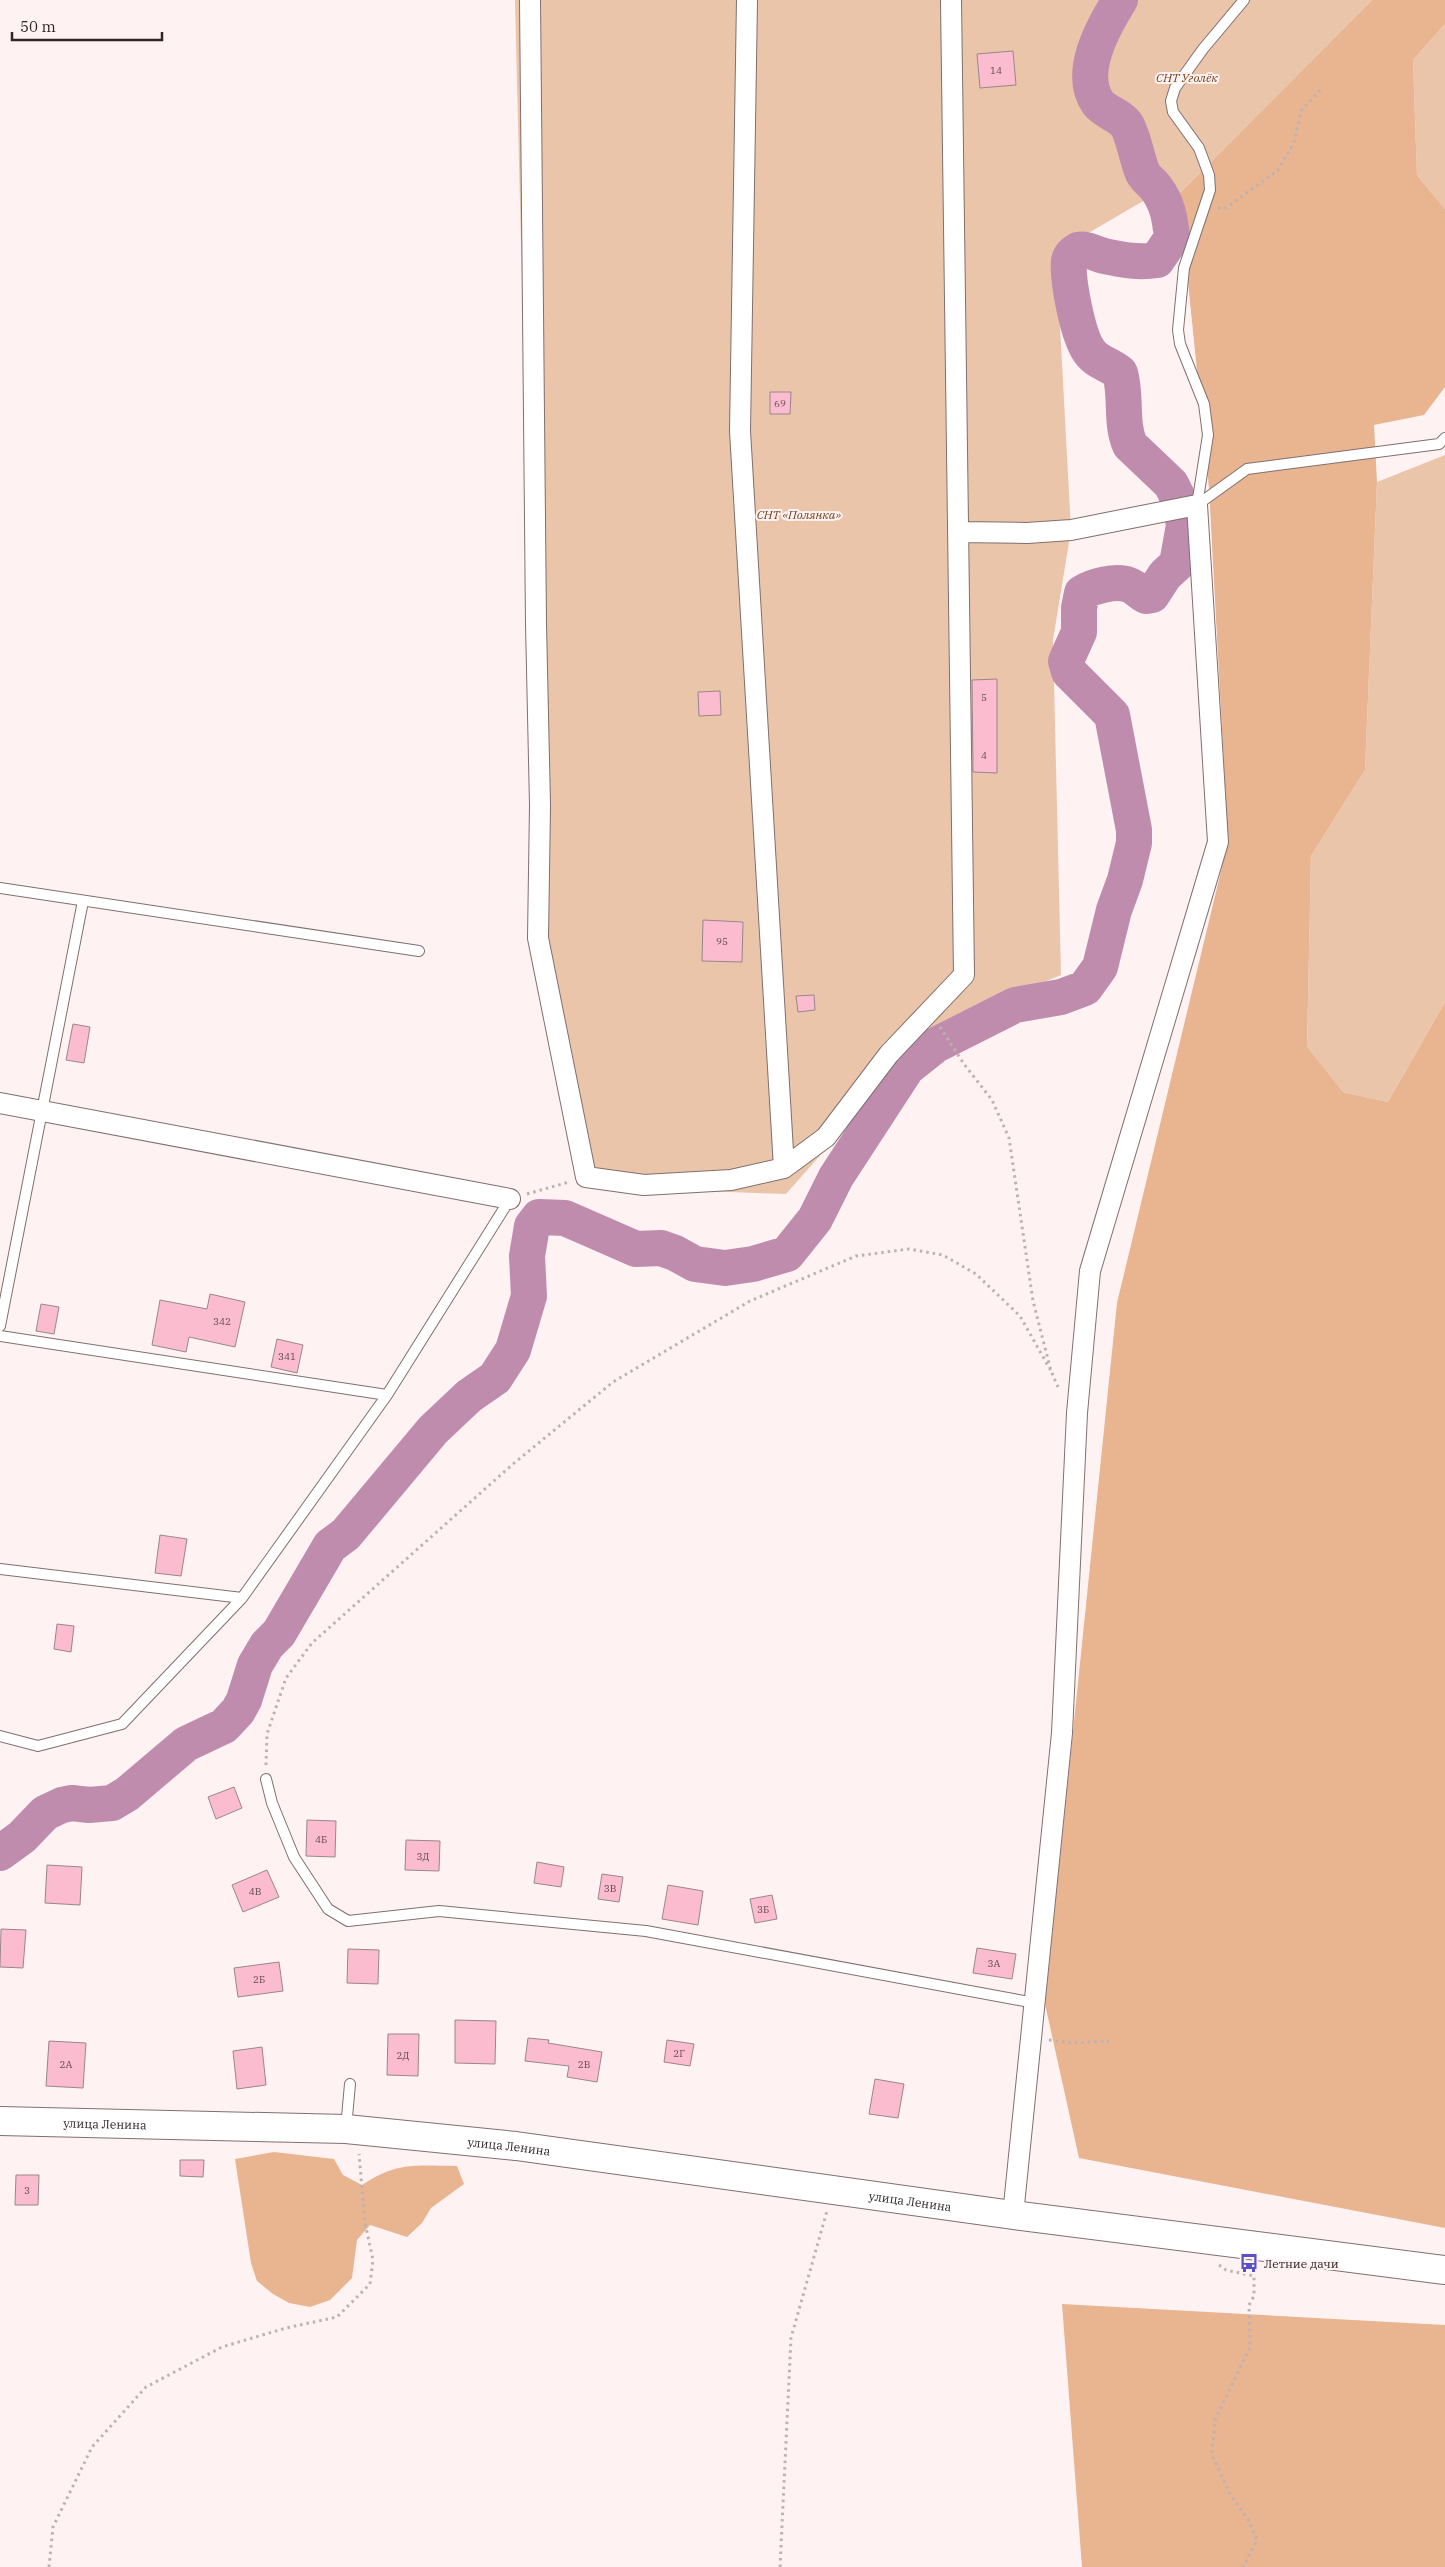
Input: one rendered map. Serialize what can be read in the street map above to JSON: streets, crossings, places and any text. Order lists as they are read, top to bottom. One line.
{"streets":{"street":["улица Ленина"]},"parks":["СНТ Уголёк","СНТ «Полянка»"],"places":{"bus stop":["Летние дачи"]},"house_numbers":["14","69","5","4","95","342","341","4Б","3Д","3В","4В","3Б","3А","2Б","2Г","2Д","2А","2В","3"],"scale_bar":"50 m"}
